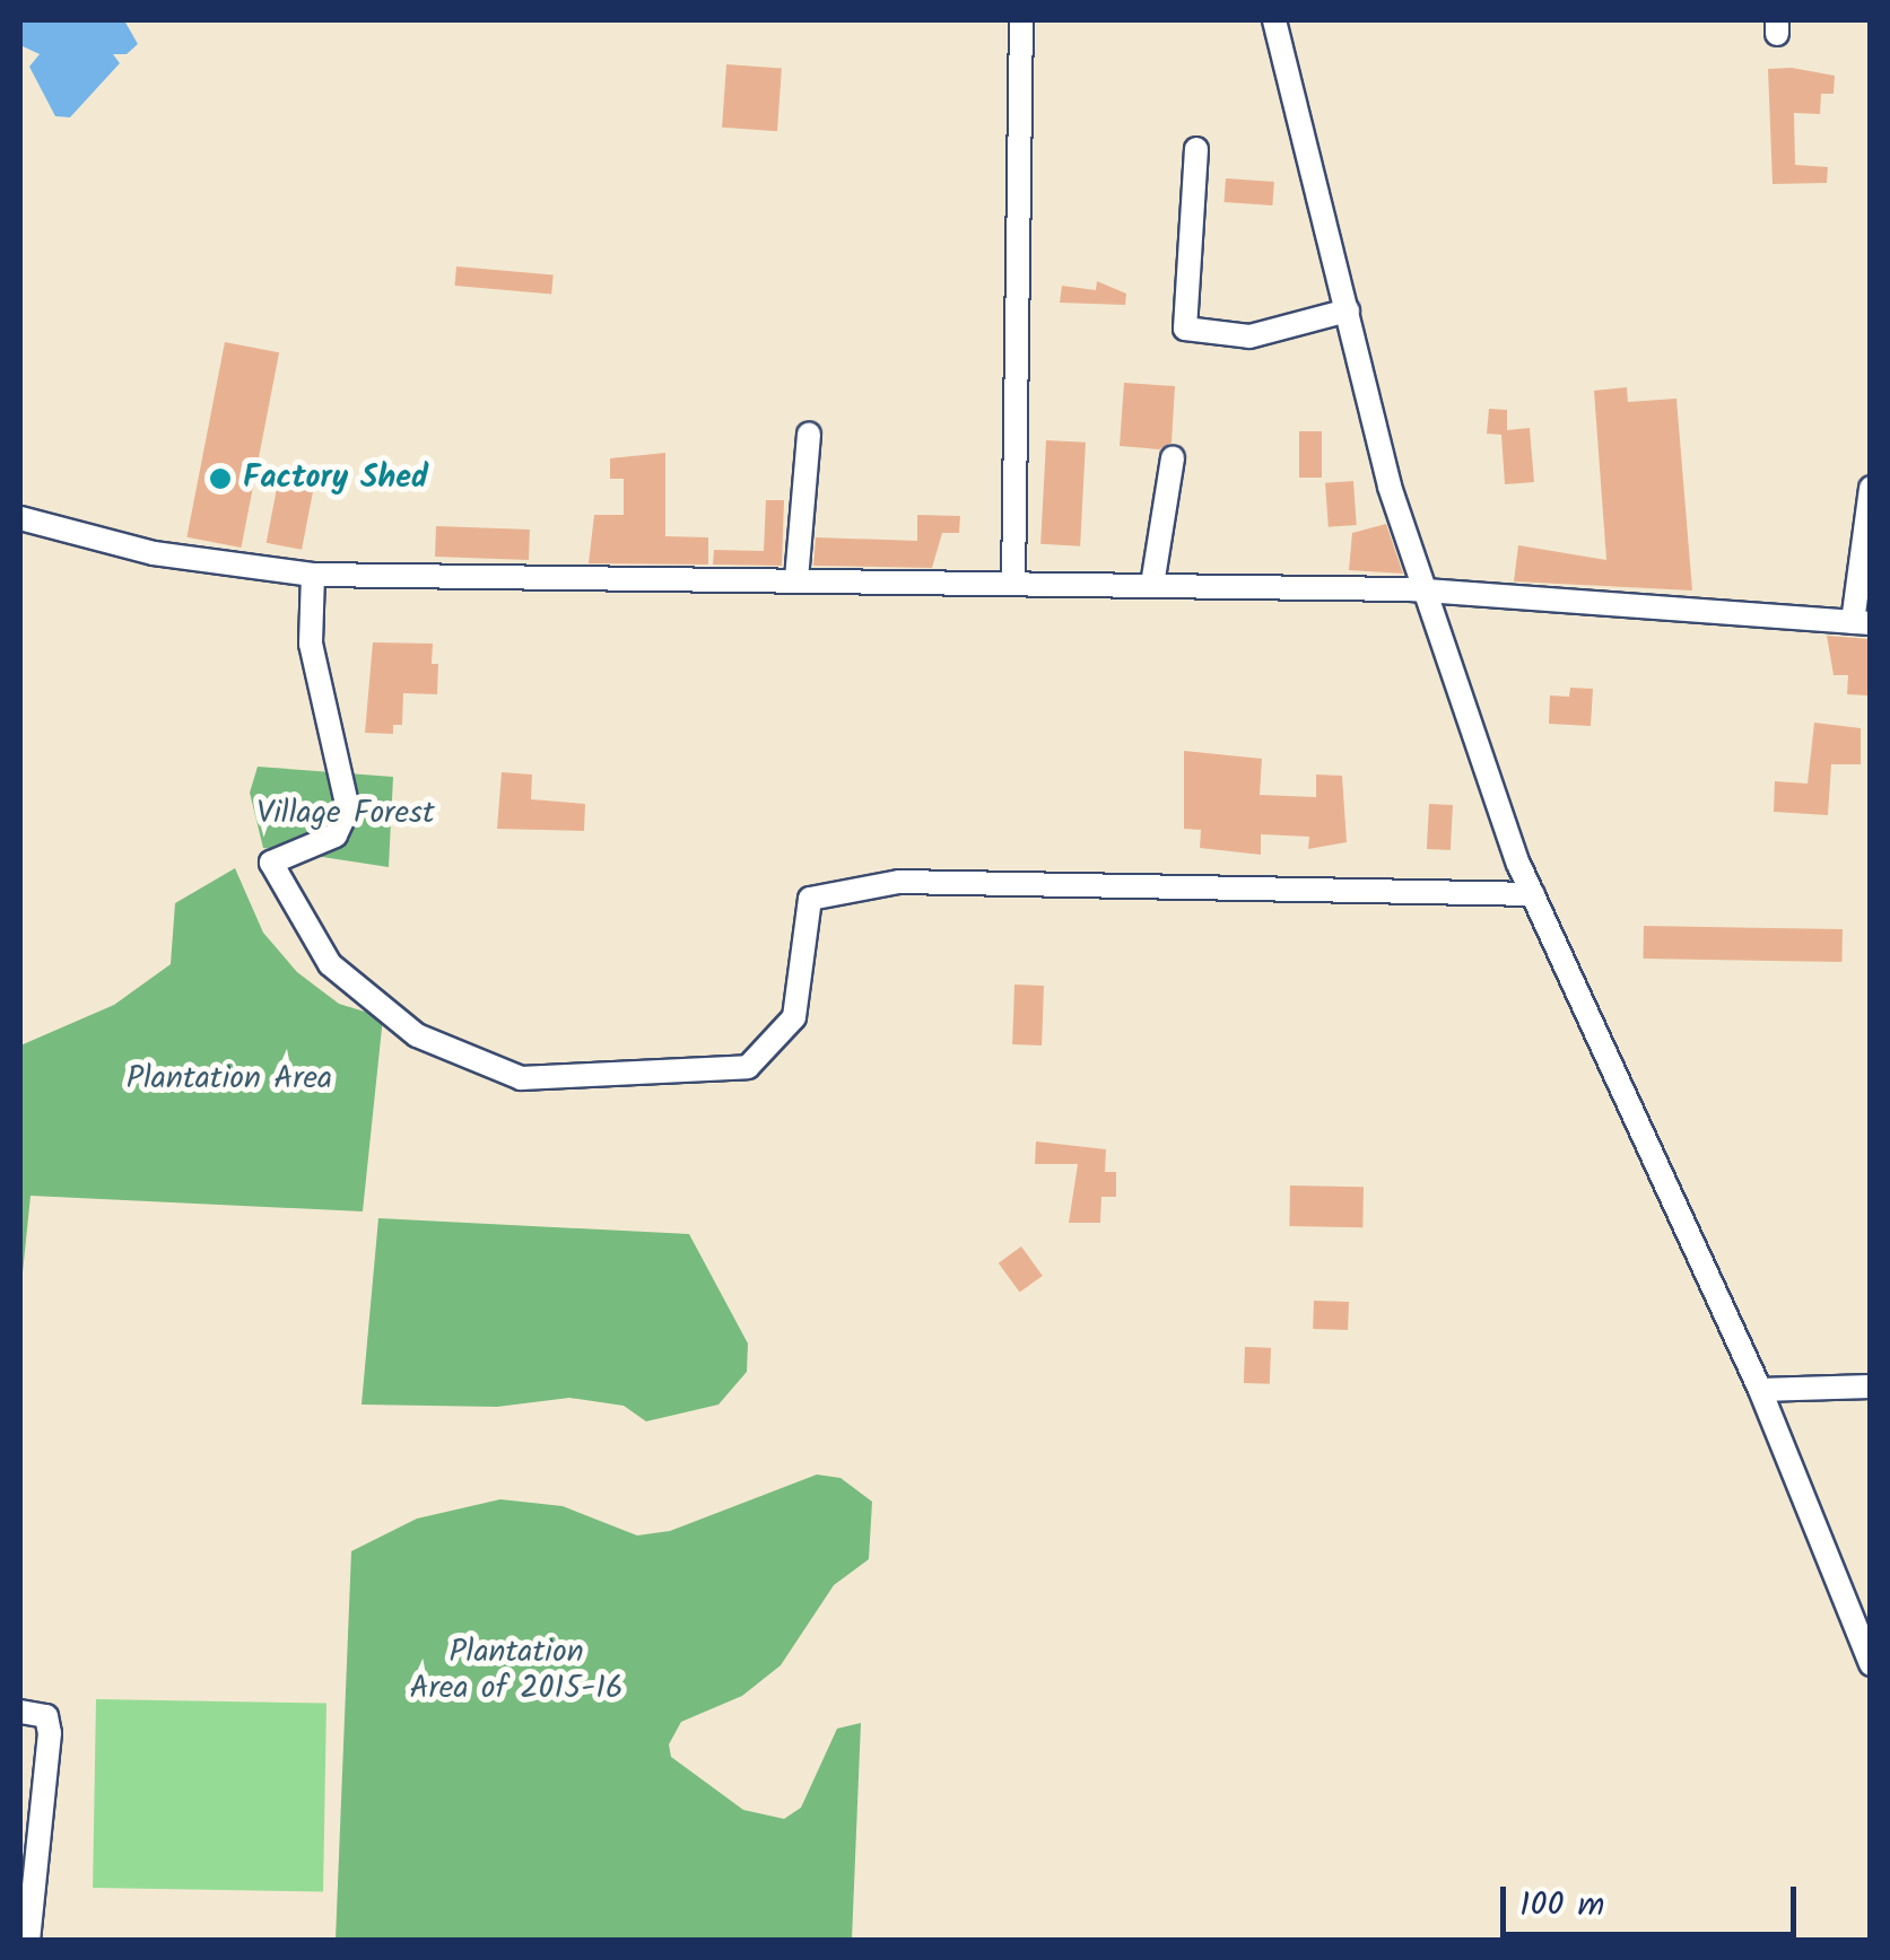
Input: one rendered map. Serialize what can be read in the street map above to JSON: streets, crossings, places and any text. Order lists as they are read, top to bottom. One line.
{"parks":["Village Forest","Plantation Area","Plantation Area of 2015-16"],"places":["Factory Shed"],"scale_bar":"100 m"}
